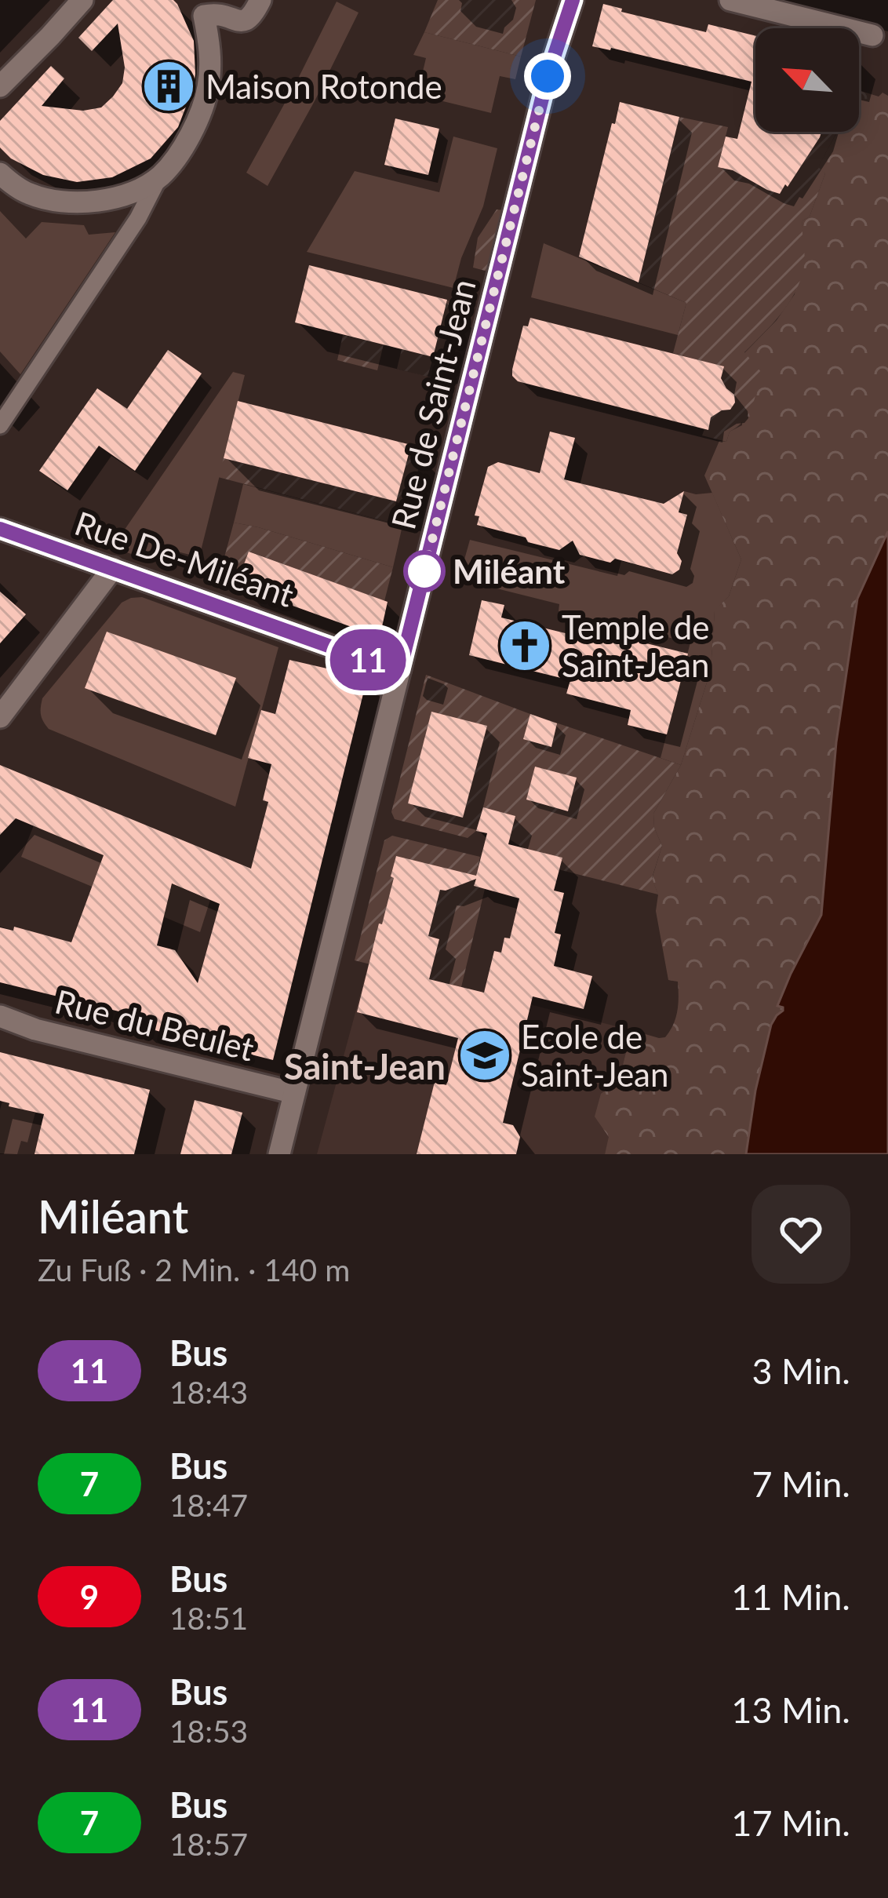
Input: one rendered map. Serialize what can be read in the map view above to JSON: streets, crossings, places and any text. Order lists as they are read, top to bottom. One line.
{"streets":{"street":["Rue de Saint-Jean","Rue De-Miléant","Rue du Beulet"]},"crossings":[["Rue de Saint-Jean","Rue De-Miléant"],["Rue de Saint-Jean","Rue du Beulet"]],"districts":["Saint-Jean"],"places":{"building":["Maison Rotonde"],"other":["Miléant"],"church":["Temple de Saint-Jean"],"school or university":["Ecole de Saint-Jean"]},"lines":["bus line 11"],"north":"top left","page":{"on_map":"11","heading":["Miléant","Zu Fuß · 2 Min. · 140 m"],"list":[{"mark":"11","name":"Bus","note":"18:43","value":"3 Min."},{"mark":"7","name":"Bus","note":"18:47","value":"7 Min."},{"mark":"9","name":"Bus","note":"18:51","value":"11 Min."},{"mark":"11","name":"Bus","note":"18:53","value":"13 Min."},{"mark":"7","name":"Bus","note":"18:57","value":"17 Min."}]}}
